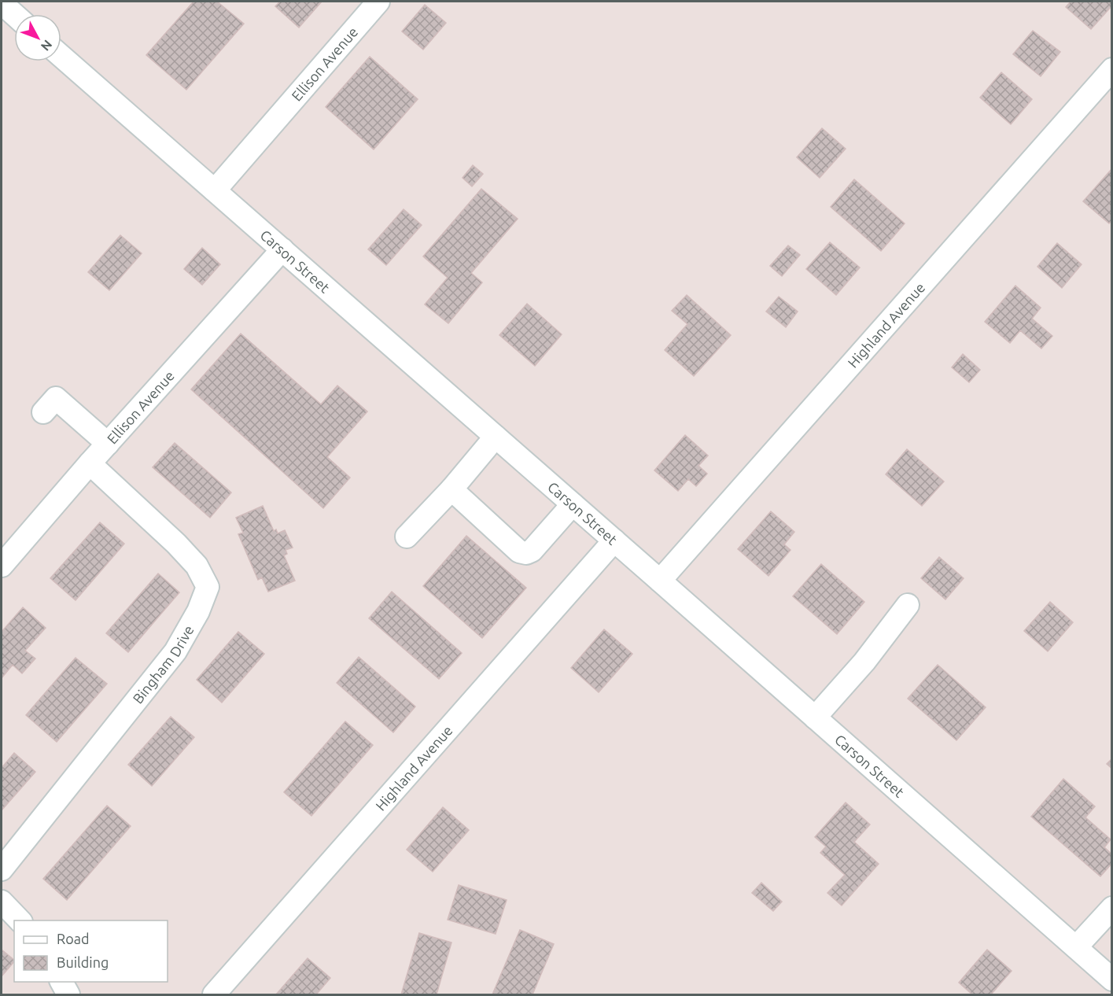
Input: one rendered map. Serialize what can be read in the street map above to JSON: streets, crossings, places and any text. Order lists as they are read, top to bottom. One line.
{"streets":{"street":["Ellison Avenue","Carson Street","Highland Avenue","Bingham Drive"]},"crossings":[["Ellison Avenue","Carson Street"],["Ellison Avenue","Bingham Drive"],["Carson Street","Highland Avenue"]],"legend":["Road","Building"],"north":"bottom right"}
